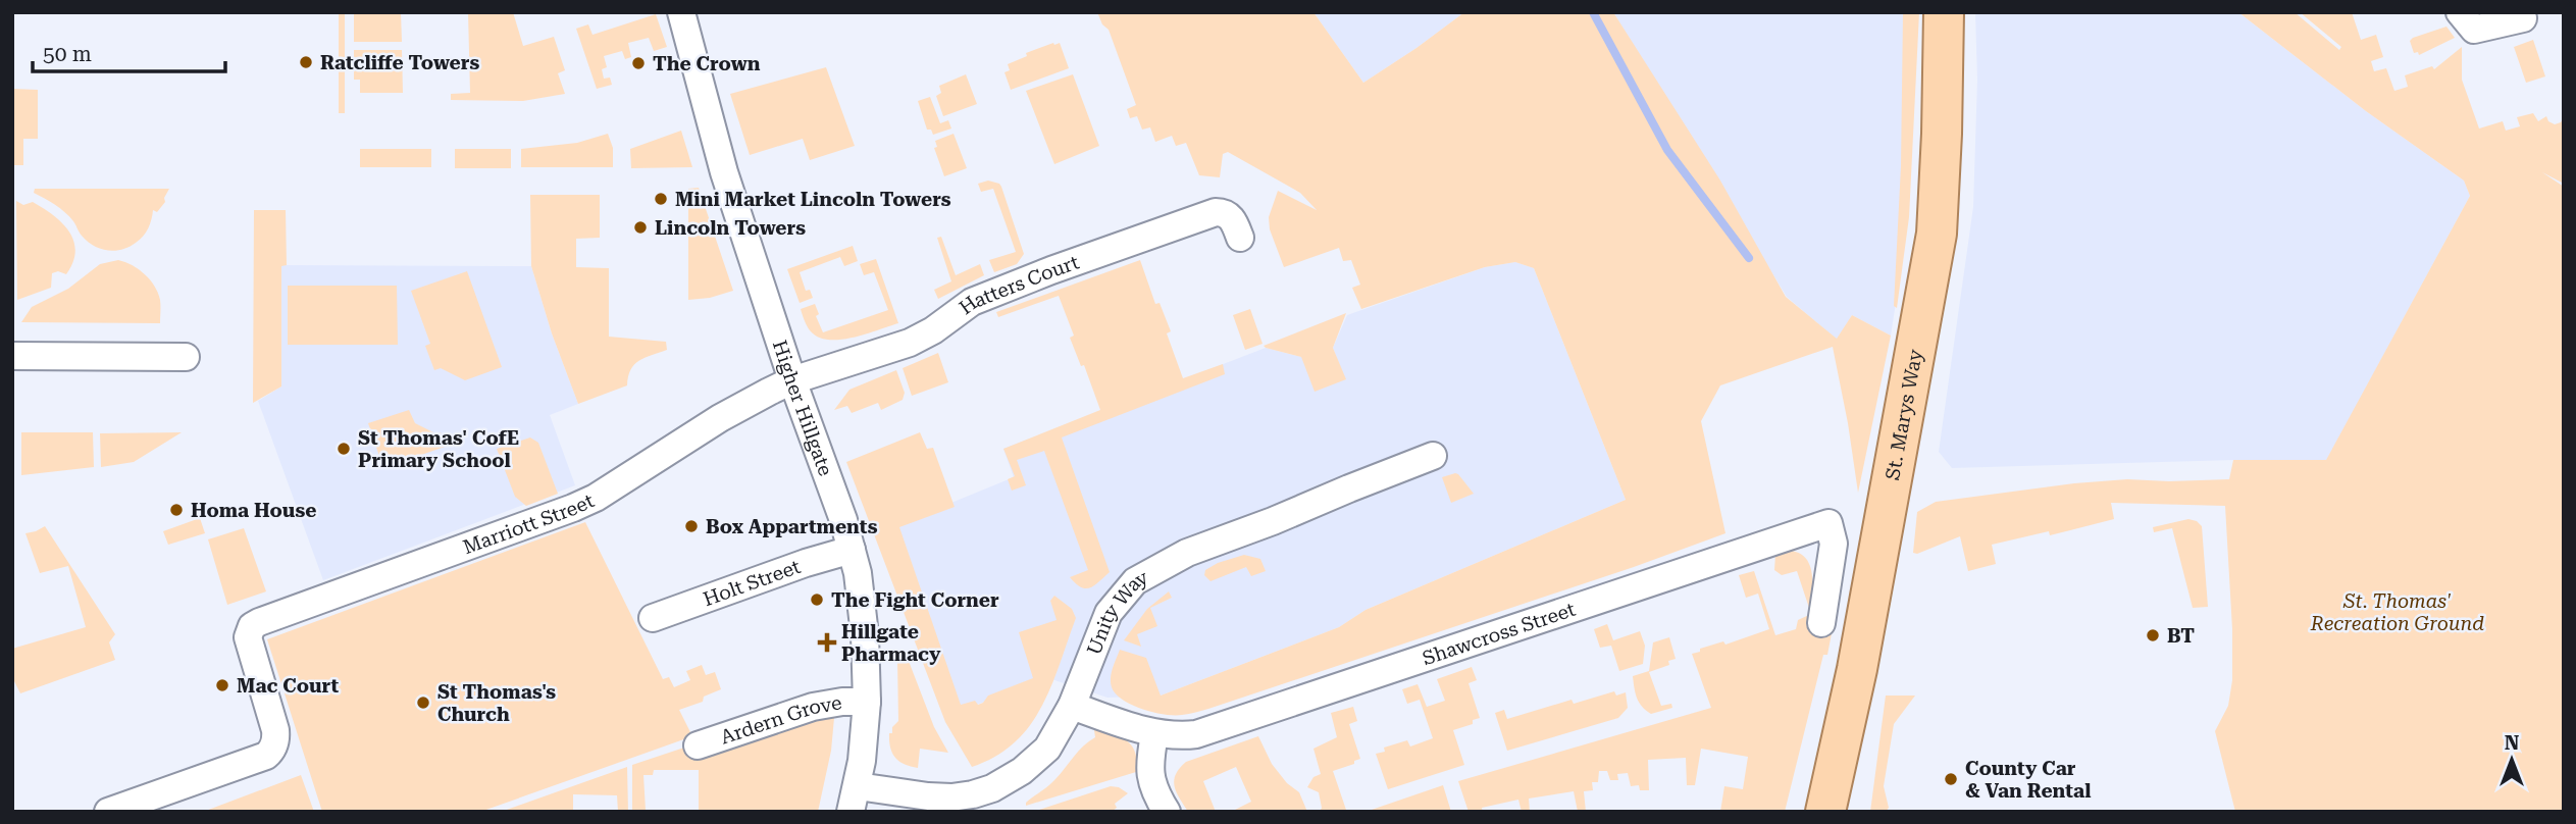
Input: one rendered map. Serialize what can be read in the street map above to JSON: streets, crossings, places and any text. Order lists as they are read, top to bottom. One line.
{"streets":{"main road":["St. Marys Way"],"street":["Hatters Court","Higher Hillgate","Marriott Street","Holt Street","Unity Way","Shawcross Street","Ardern Grove"]},"crossings":[["Hatters Court","Higher Hillgate"],["Hatters Court","Marriott Street"],["Higher Hillgate","Marriott Street"],["Higher Hillgate","Holt Street"],["Higher Hillgate","Unity Way"],["Higher Hillgate","Ardern Grove"],["Unity Way","Shawcross Street"]],"parks":["St. Thomas' Recreation Ground"],"places":{"other":["Ratcliffe Towers","The Crown","Mini Market Lincoln Towers","Lincoln Towers","St Thomas' CofE Primary School","Homa House","Box Appartments","The Fight Corner","BT","Mac Court","St Thomas's Church","County Car & Van Rental"],"health":["Hillgate Pharmacy"]},"scale_bar":"50 m","north":"top"}
